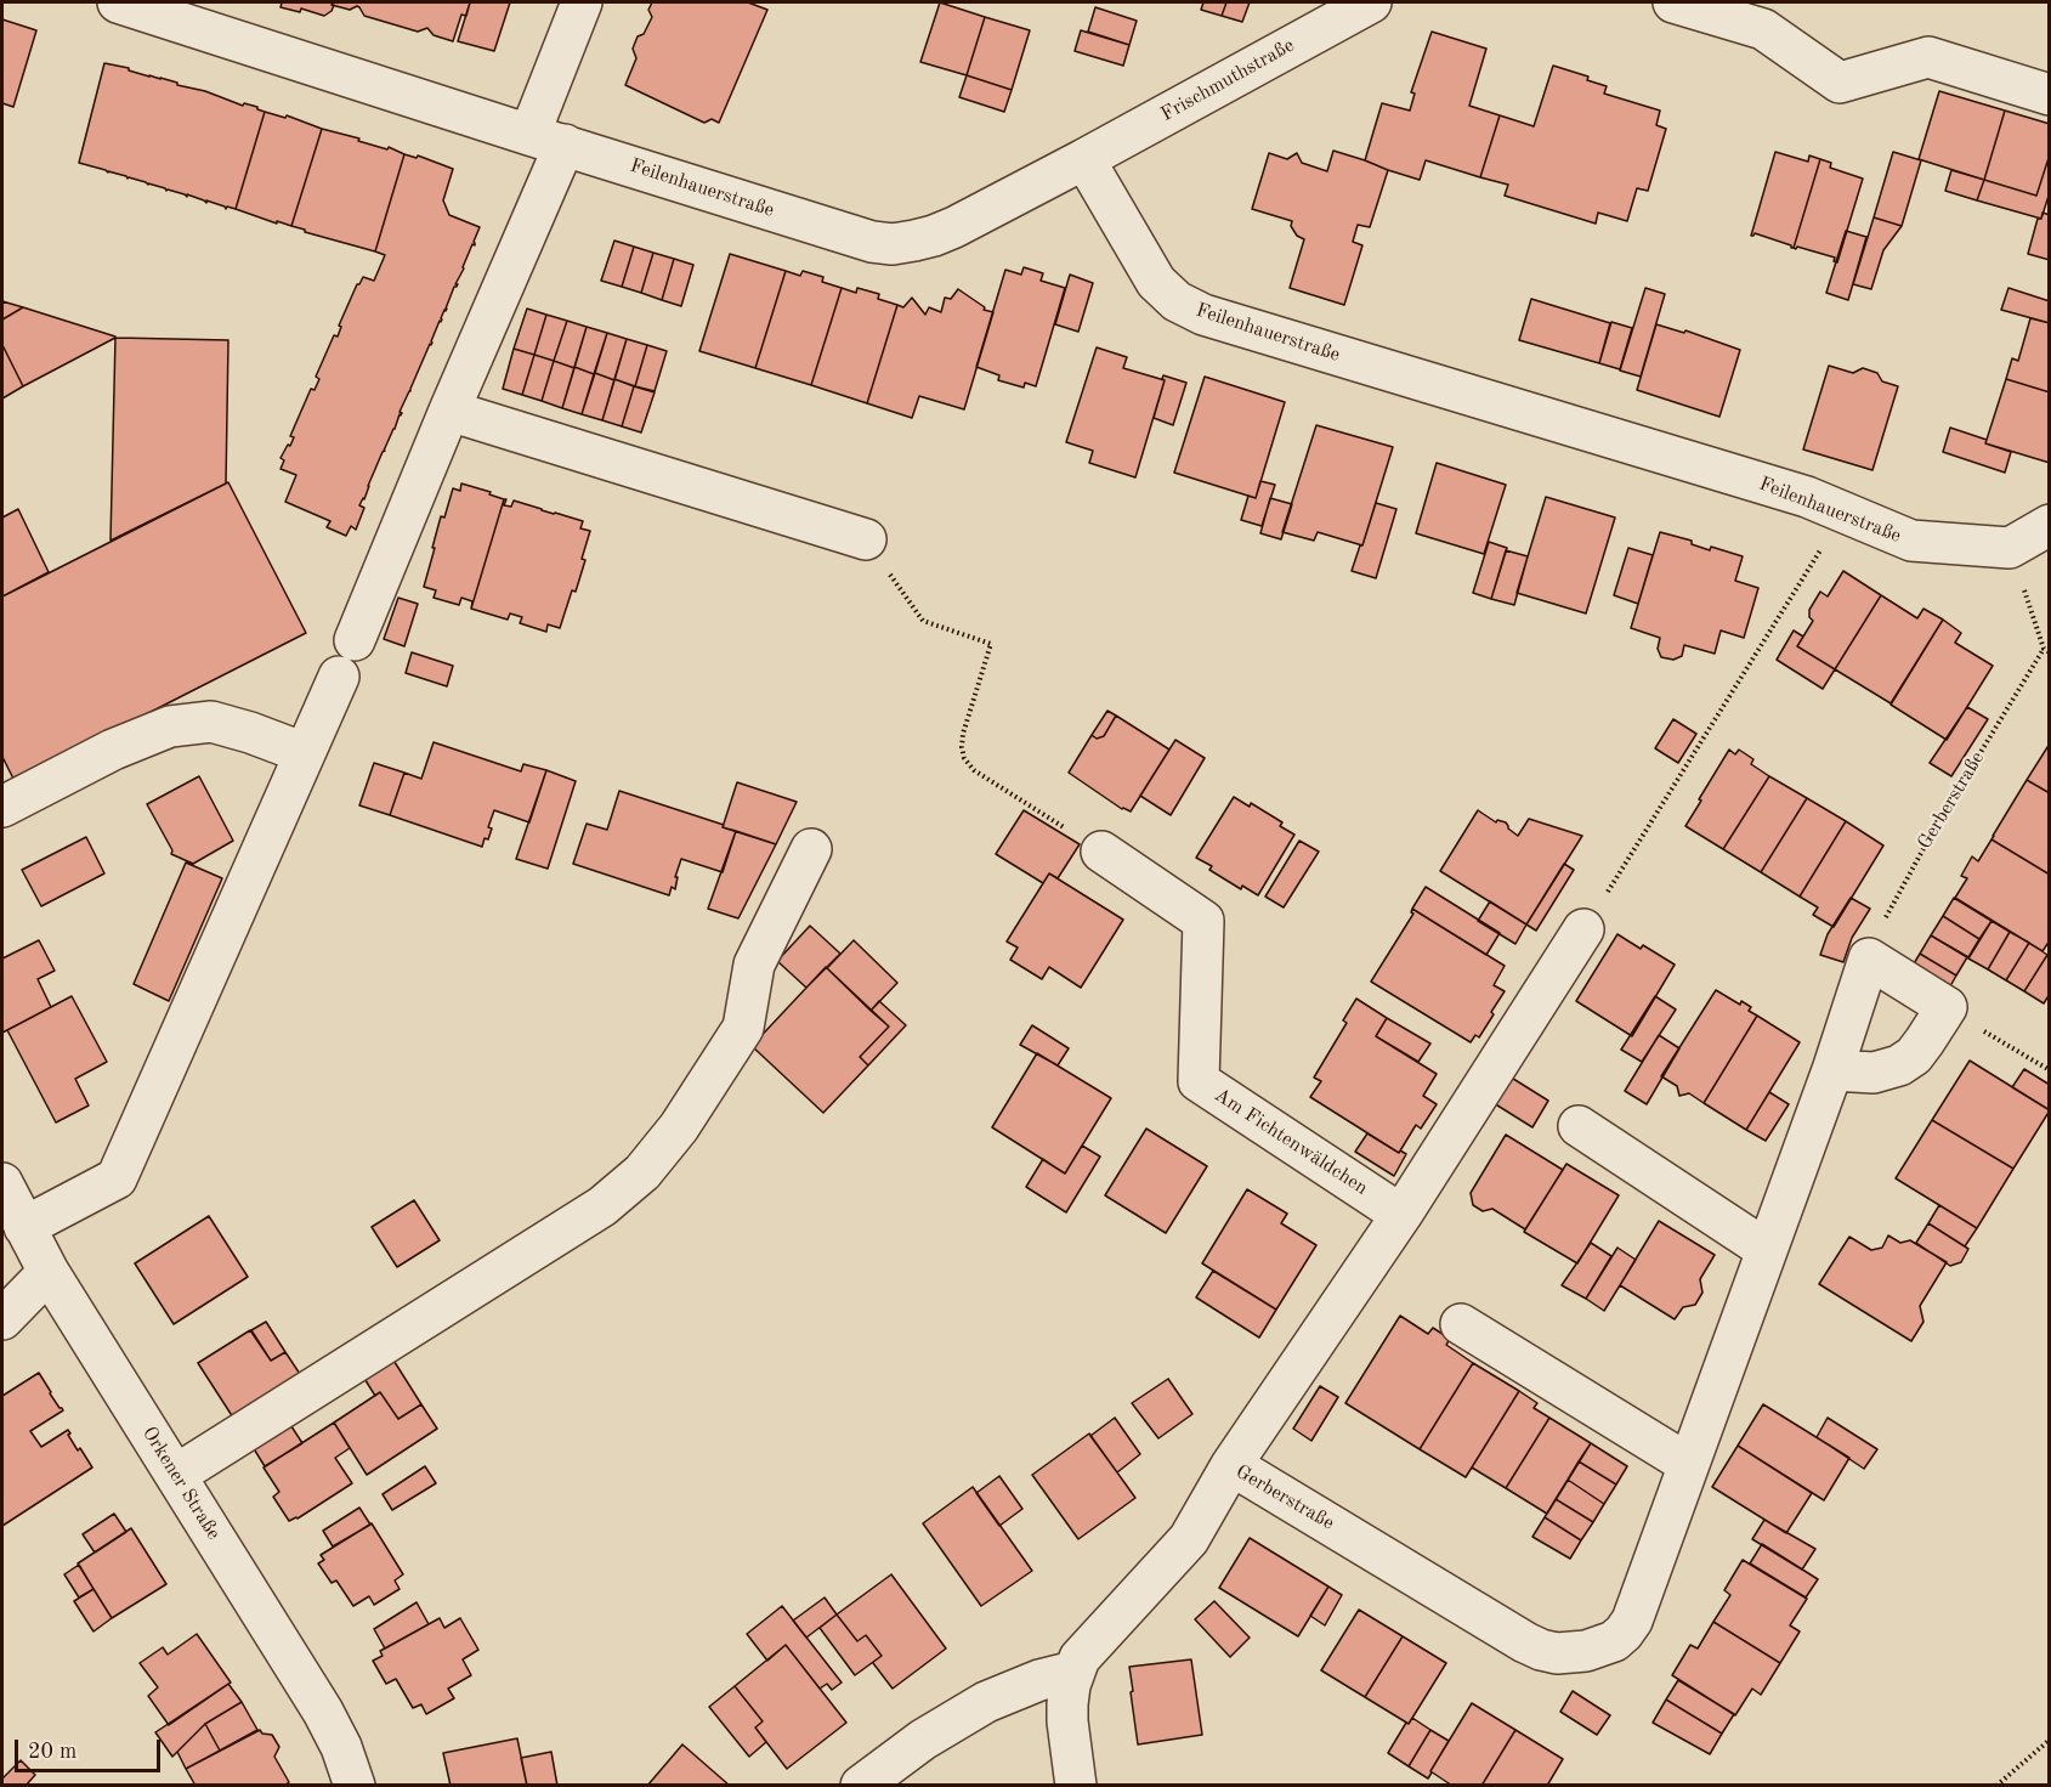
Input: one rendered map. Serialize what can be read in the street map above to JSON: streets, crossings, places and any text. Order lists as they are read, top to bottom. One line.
{"streets":{"street":["Frischmuthstraße","Feilenhauerstraße","Gerberstraße","Am Fichtenwäldchen","Orkener Straße"]},"crossings":[["Frischmuthstraße","Feilenhauerstraße"]],"scale_bar":"20 m"}
